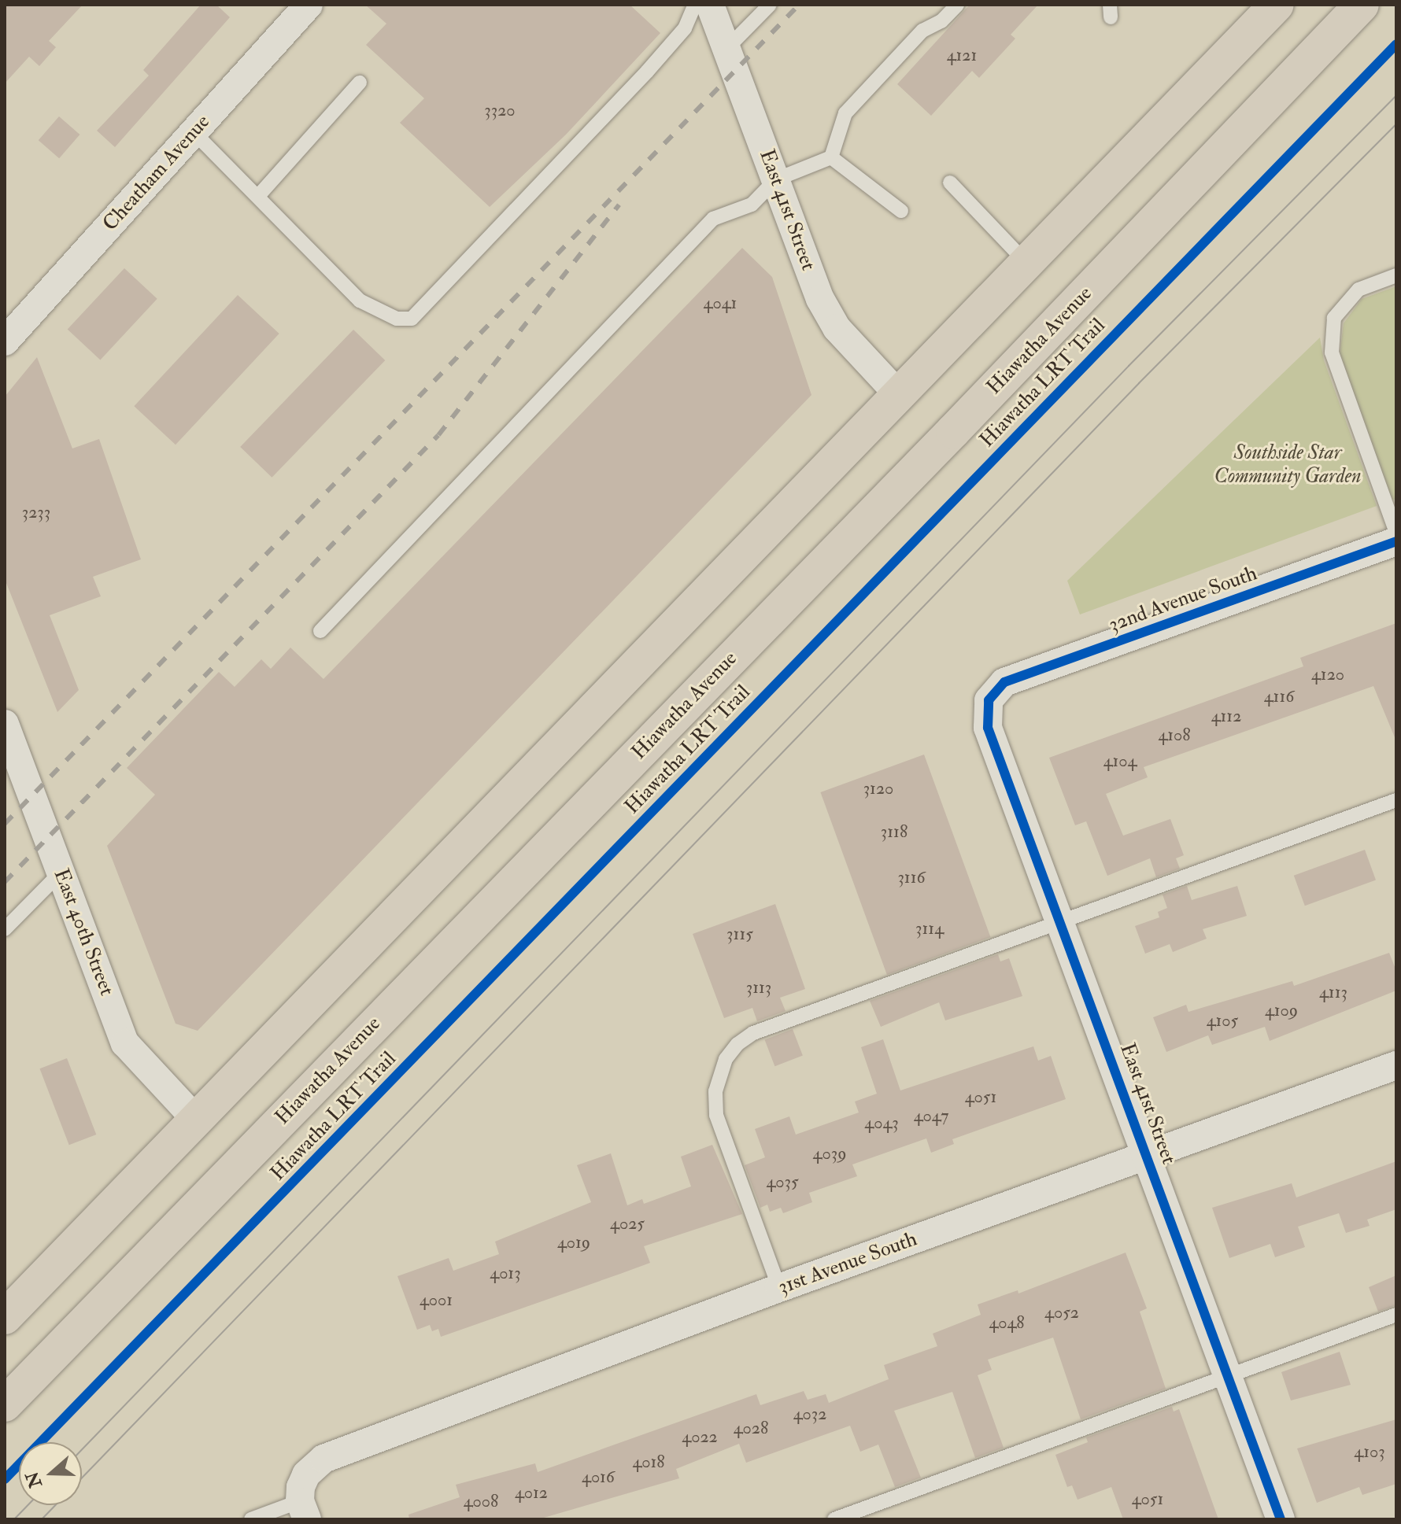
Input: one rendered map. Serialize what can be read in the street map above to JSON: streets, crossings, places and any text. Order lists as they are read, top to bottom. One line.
{"streets":{"highway":["Hiawatha Avenue"],"street":["Cheatham Avenue","East 41st Street","32nd Avenue South","East 40th Street","31st Avenue South"],"cycle path":["Hiawatha LRT Trail"]},"crossings":[["East 41st Street","32nd Avenue South"],["East 41st Street","31st Avenue South"]],"parks":["Southside Star Community Garden"],"house_numbers":["4121","3320","4041","3233","4120","4116","4112","4108","4104","3120","3118","3116","3114","3115","3113","4113","4109","4105","4051","4047","4043","4039","4035","4025","4019","4013","4001","4052","4048","4032","4028","4022","4103","4018","4016","4012","4051","4008"],"north":"left"}
